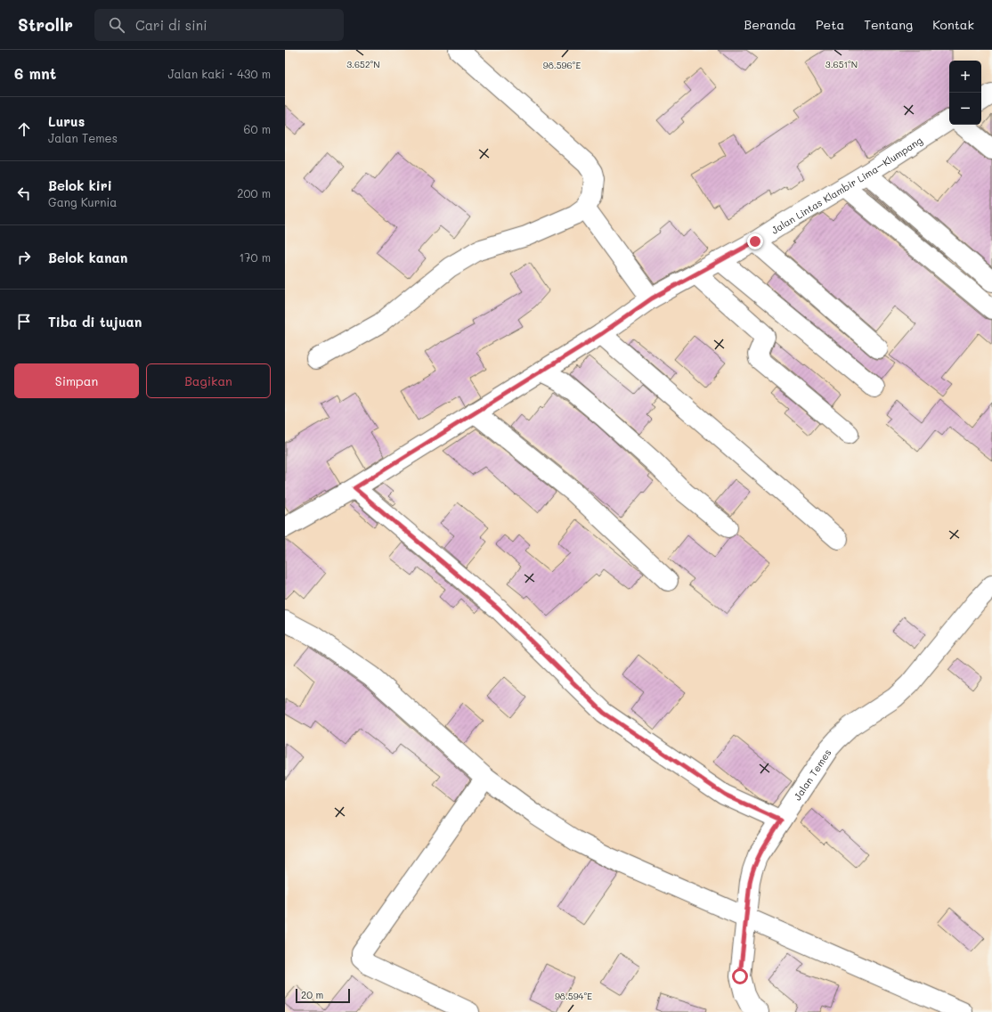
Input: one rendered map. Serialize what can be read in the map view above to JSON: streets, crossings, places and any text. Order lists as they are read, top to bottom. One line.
{"streets":{"street":["Jalan Lintas Klambir Lima–Klumpang","Jalan Temes"]},"scale_bar":"20 m","page":{"header":"Strollr","search":"Cari di sini","nav":["Beranda","Peta","Tentang","Kontak"],"heading":["6 mnt","Jalan kaki · 430 m"],"map_buttons":["+","−"],"list":[["Lurus","Jalan Temes","60 m"],["Belok kiri","Gang Kurnia","200 m"],["Belok kanan","170 m"],"Tiba di tujuan"],"buttons":["Simpan","Bagikan"],"scale":"20 m"},"coordinates":["3.652°N","3.651°N","98.596°E","98.594°E"]}
